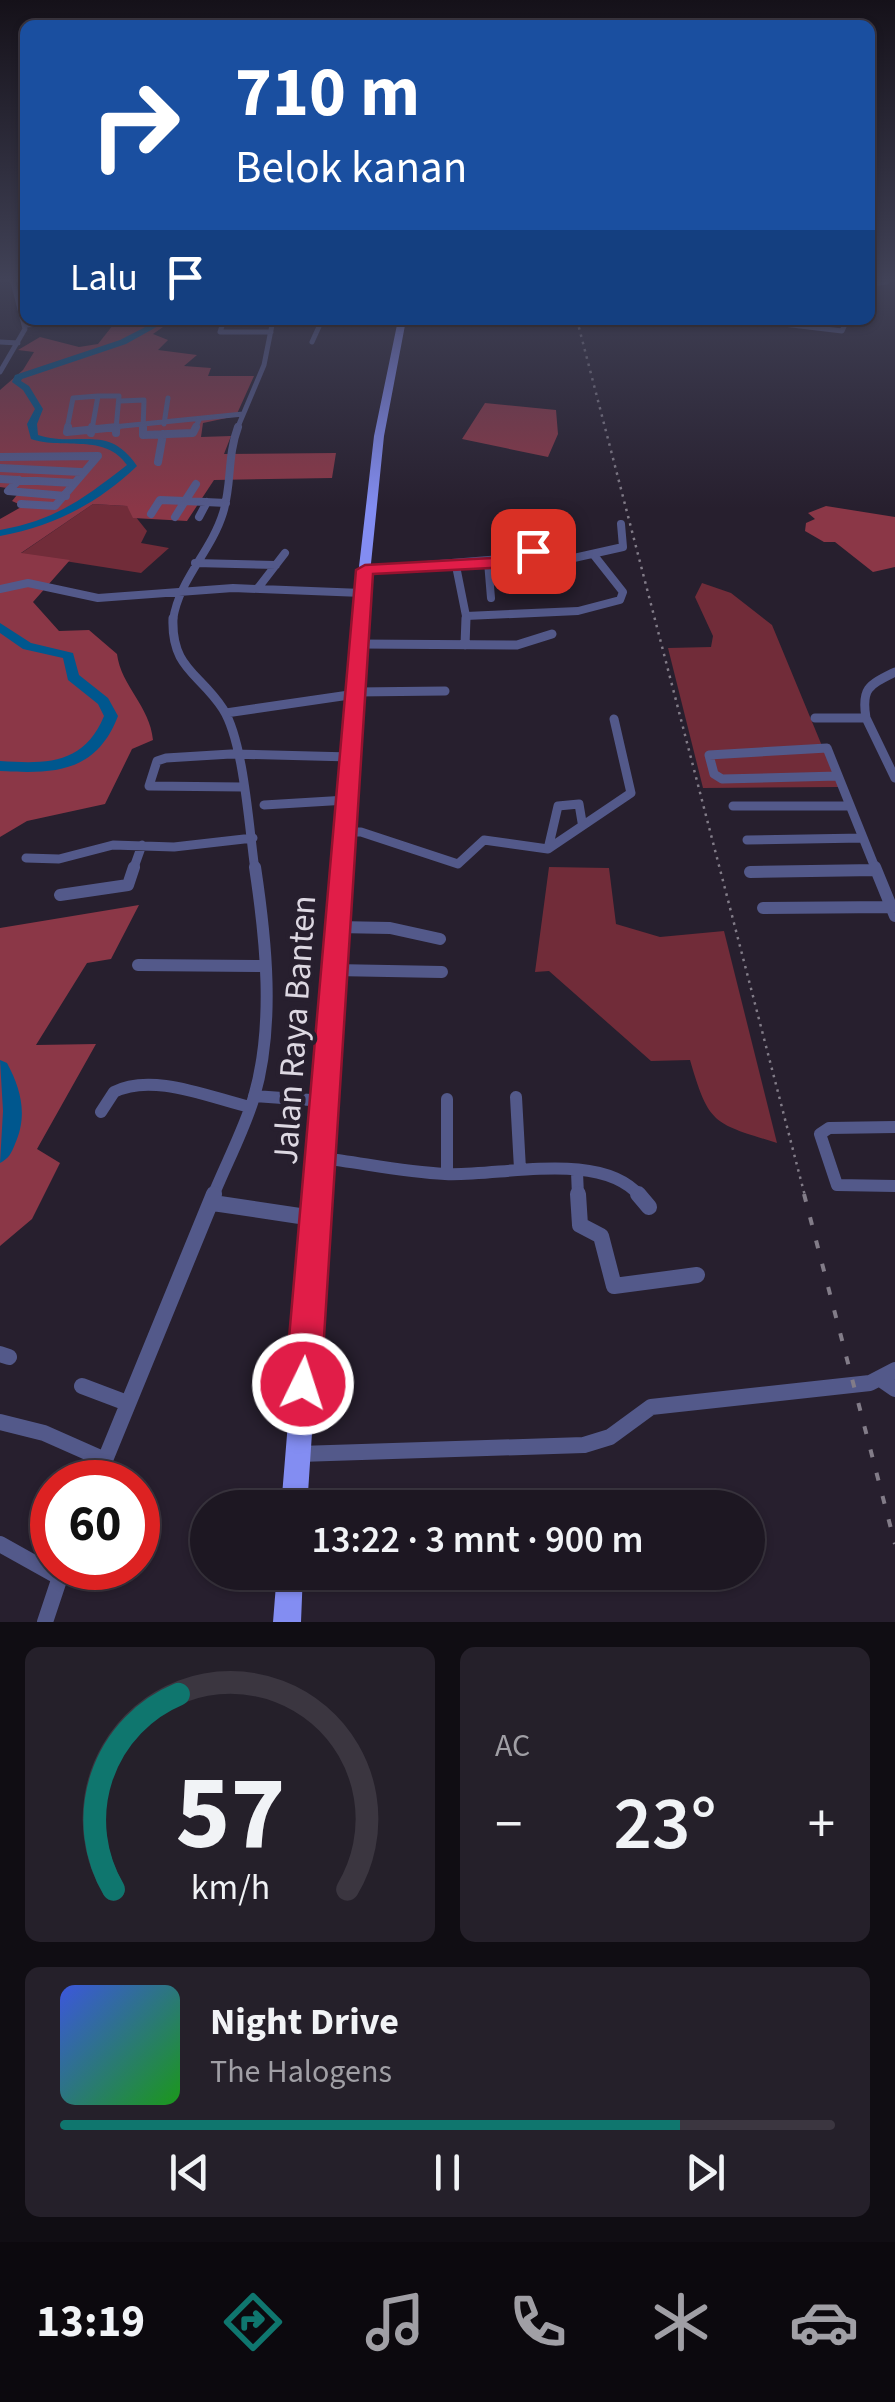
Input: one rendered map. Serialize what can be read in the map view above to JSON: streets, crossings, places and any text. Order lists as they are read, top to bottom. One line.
{"streets":{"main road":["Jalan Raya Banten"]},"page":{"turn":["710 m","Belok kanan"],"then":"Lalu","limit":"60","trip":"13:22 · 3 mnt · 900 m","tile":"AC","heat":["−","23°","+"],"song":["Night Drive","The Halogens"],"tabs":"13:19","gauge":["57","km/h"]}}
